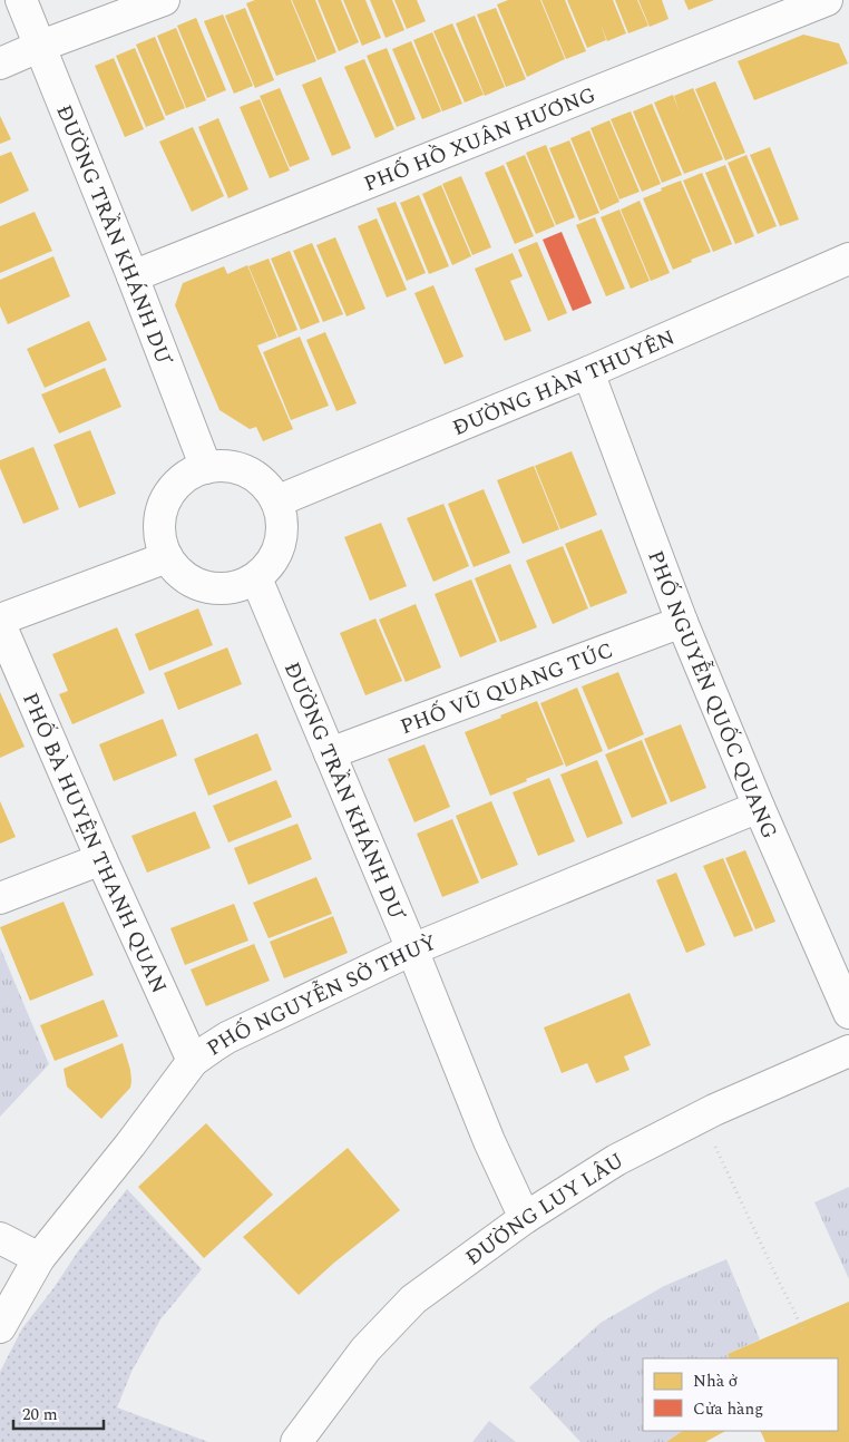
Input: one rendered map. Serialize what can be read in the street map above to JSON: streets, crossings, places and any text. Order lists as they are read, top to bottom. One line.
{"streets":{"street":["PHỐ HỒ XUÂN HƯƠNG","ĐƯỜNG TRẦN KHÁNH DƯ","ĐƯỜNG HÀN THUYÊN","PHỐ VŨ QUANG TÚC","PHỐ NGUYỄN QUỐC QUANG","PHỐ BÀ HUYỆN THANH QUAN","PHỐ NGUYỄN SỞ THUỲ","ĐƯỜNG LUY LÂU"]},"crossings":[["PHỐ HỒ XUÂN HƯƠNG","ĐƯỜNG TRẦN KHÁNH DƯ"],["ĐƯỜNG TRẦN KHÁNH DƯ","ĐƯỜNG HÀN THUYÊN"],["ĐƯỜNG TRẦN KHÁNH DƯ","PHỐ VŨ QUANG TÚC"],["ĐƯỜNG TRẦN KHÁNH DƯ","PHỐ NGUYỄN SỞ THUỲ"],["ĐƯỜNG TRẦN KHÁNH DƯ","ĐƯỜNG LUY LÂU"],["ĐƯỜNG HÀN THUYÊN","PHỐ NGUYỄN QUỐC QUANG"],["PHỐ VŨ QUANG TÚC","PHỐ NGUYỄN QUỐC QUANG"],["PHỐ NGUYỄN QUỐC QUANG","PHỐ NGUYỄN SỞ THUỲ"],["PHỐ BÀ HUYỆN THANH QUAN","PHỐ NGUYỄN SỞ THUỲ"]],"legend":["Nhà ở","Cửa hàng"],"scale_bar":"20 m"}
